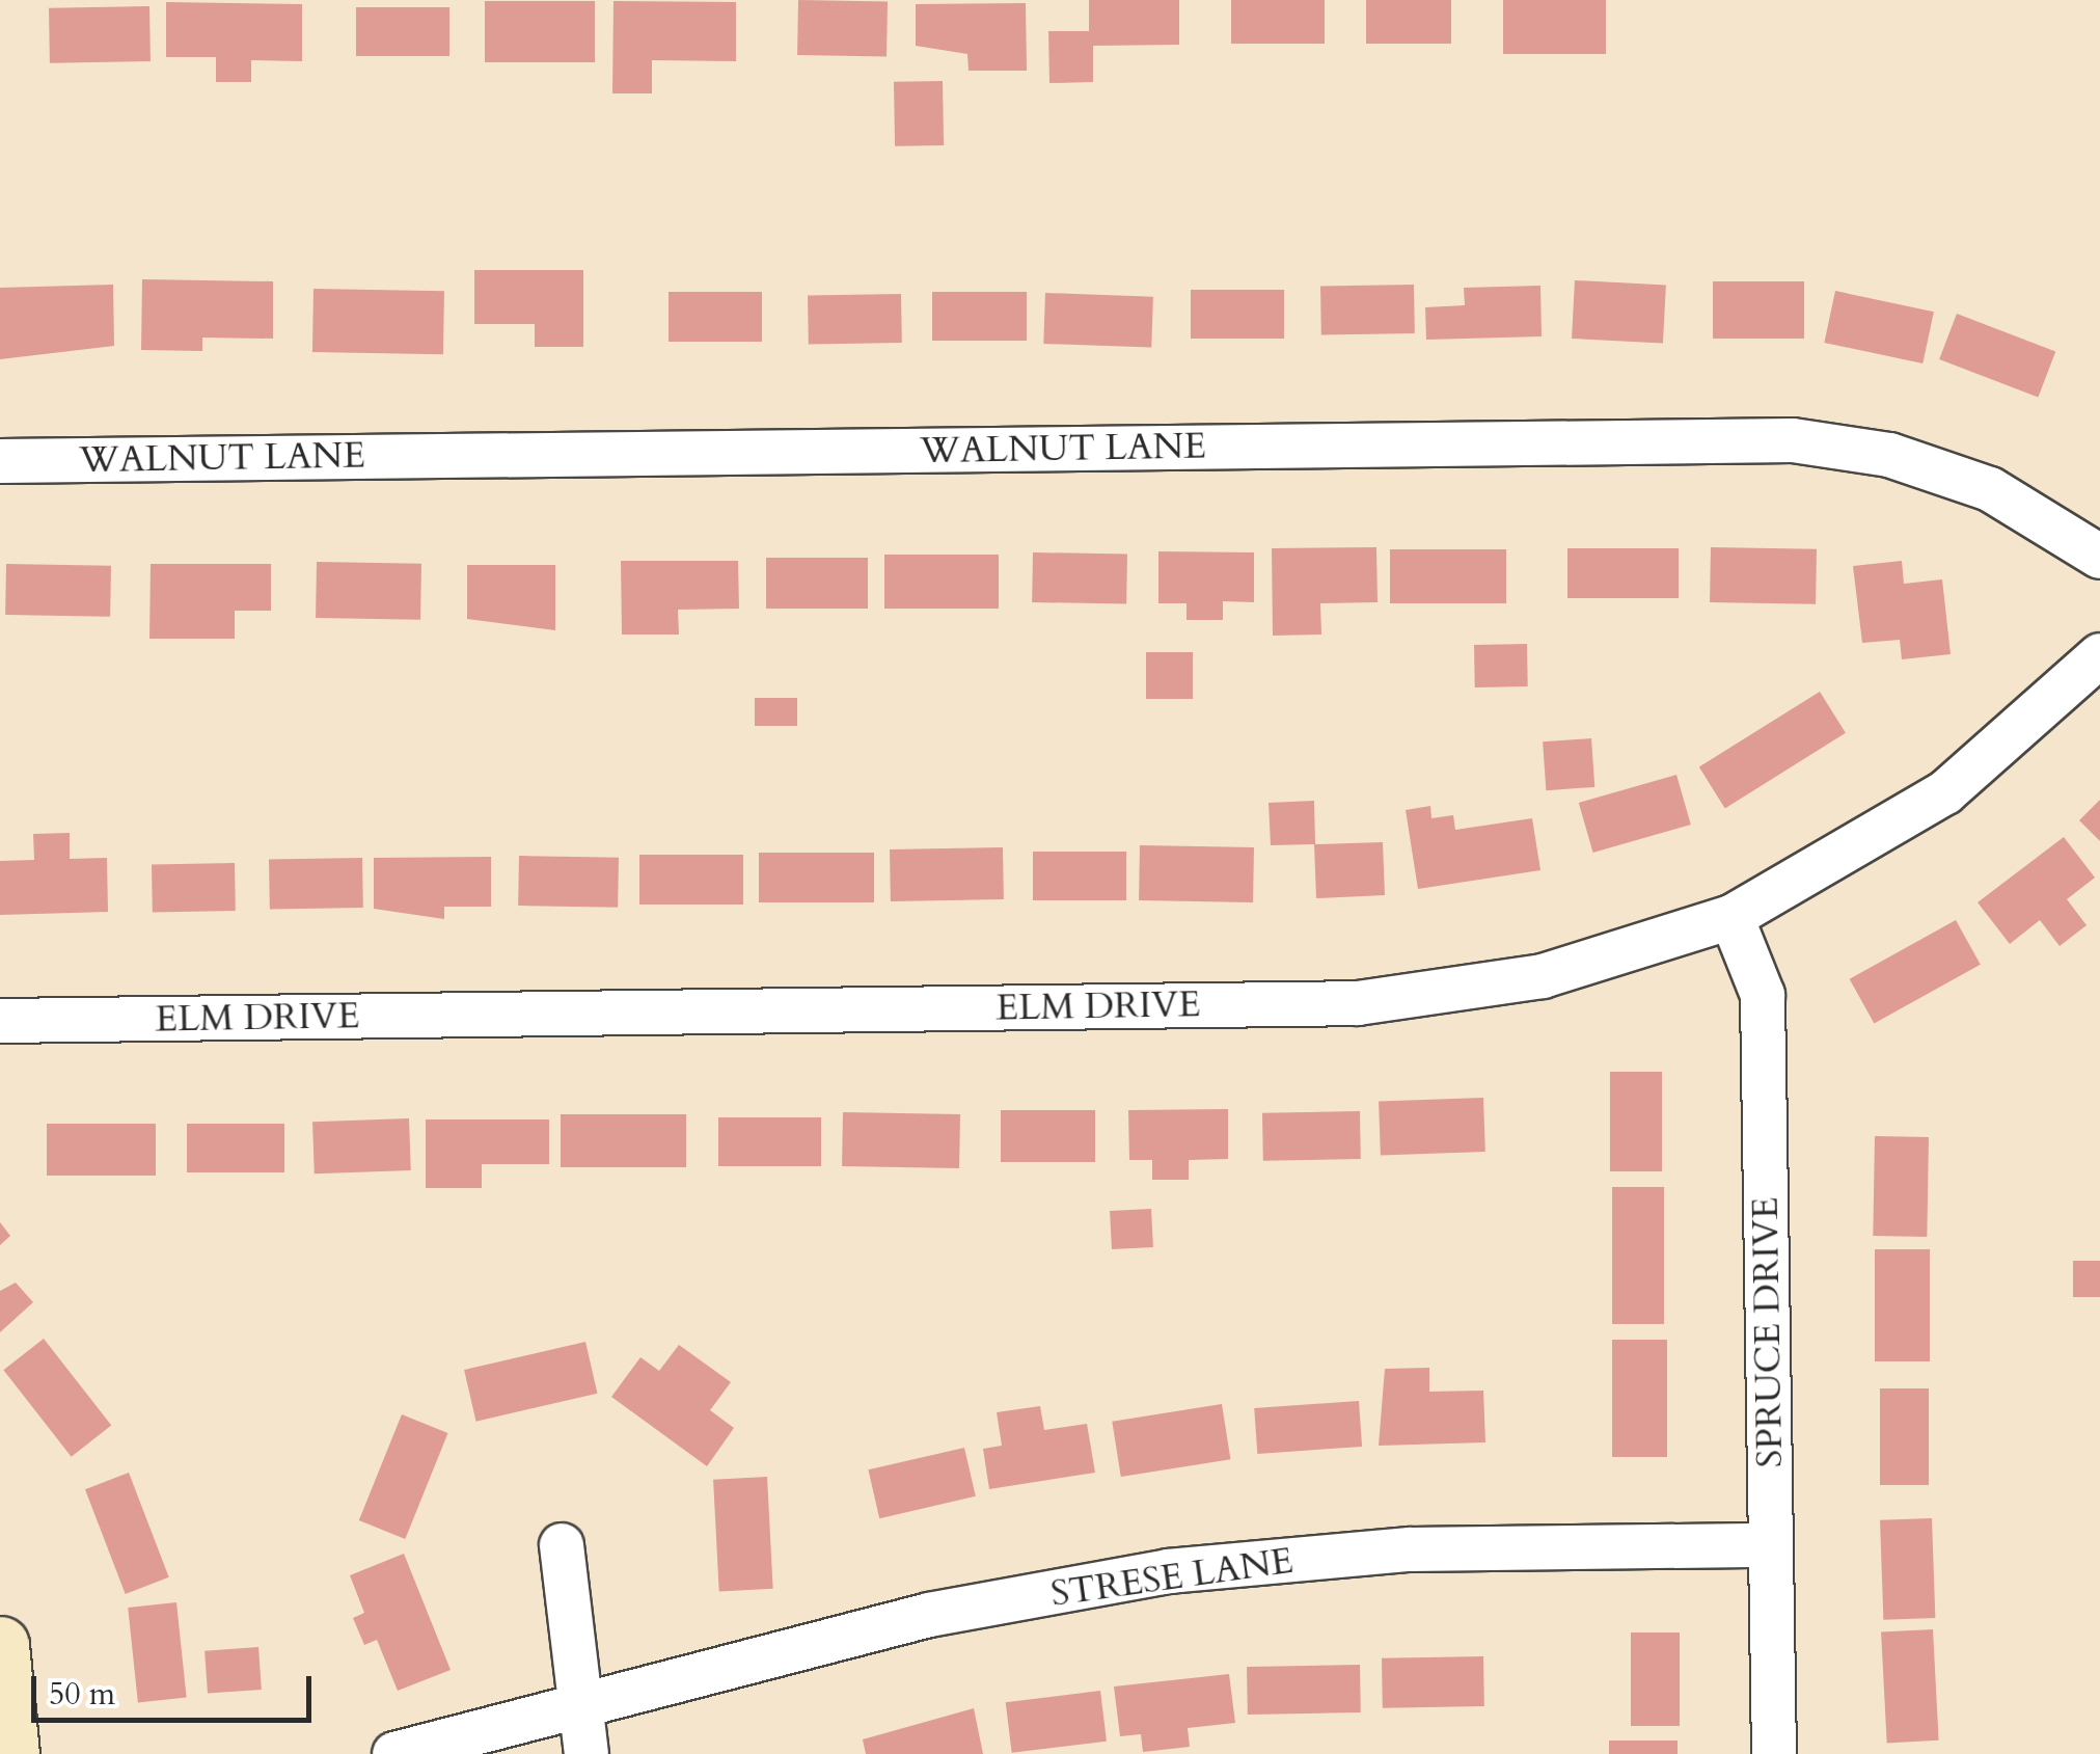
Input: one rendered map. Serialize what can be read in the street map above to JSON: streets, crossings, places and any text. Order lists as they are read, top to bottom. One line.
{"streets":{"street":["WALNUT LANE","ELM DRIVE","SPRUCE DRIVE","STRESE LANE"]},"crossings":[["ELM DRIVE","SPRUCE DRIVE"],["SPRUCE DRIVE","STRESE LANE"]],"scale_bar":"50 m"}
